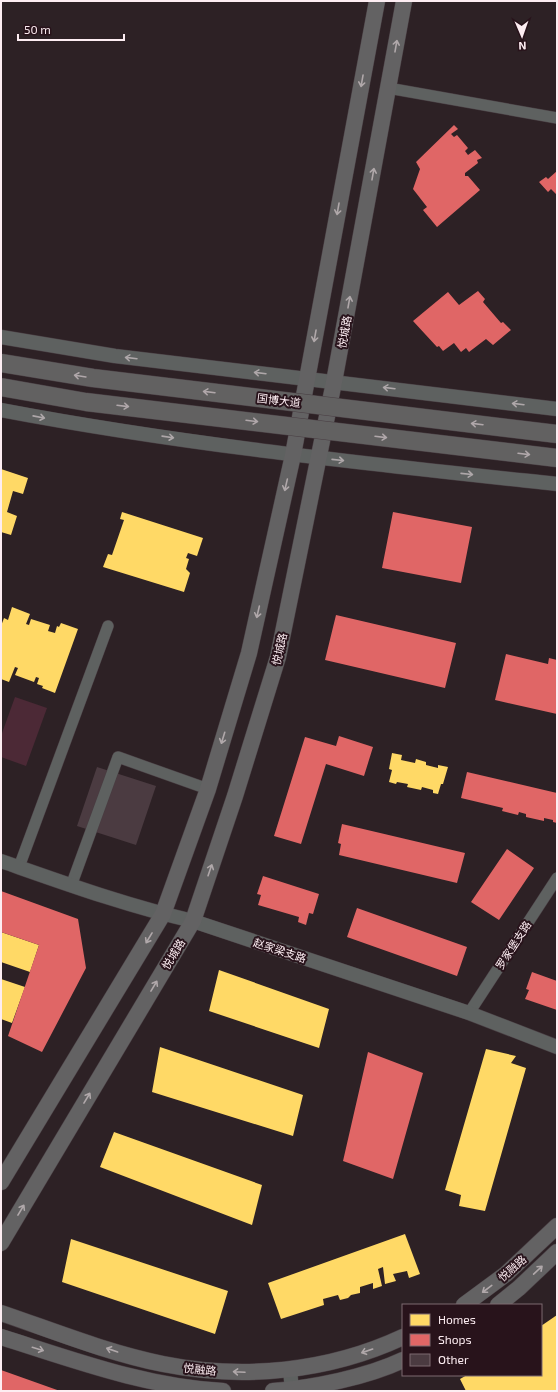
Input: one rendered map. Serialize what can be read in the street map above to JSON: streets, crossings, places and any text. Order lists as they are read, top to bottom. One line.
{"streets":{"main road":["悦城路","国博大道","悦融路"],"street":["罗家堡支路","赵家梁支路"]},"crossings":[["悦城路","赵家梁支路"],["罗家堡支路","赵家梁支路"]],"legend":["Homes","Shops","Other"],"scale_bar":"50 m","north":"bottom"}
